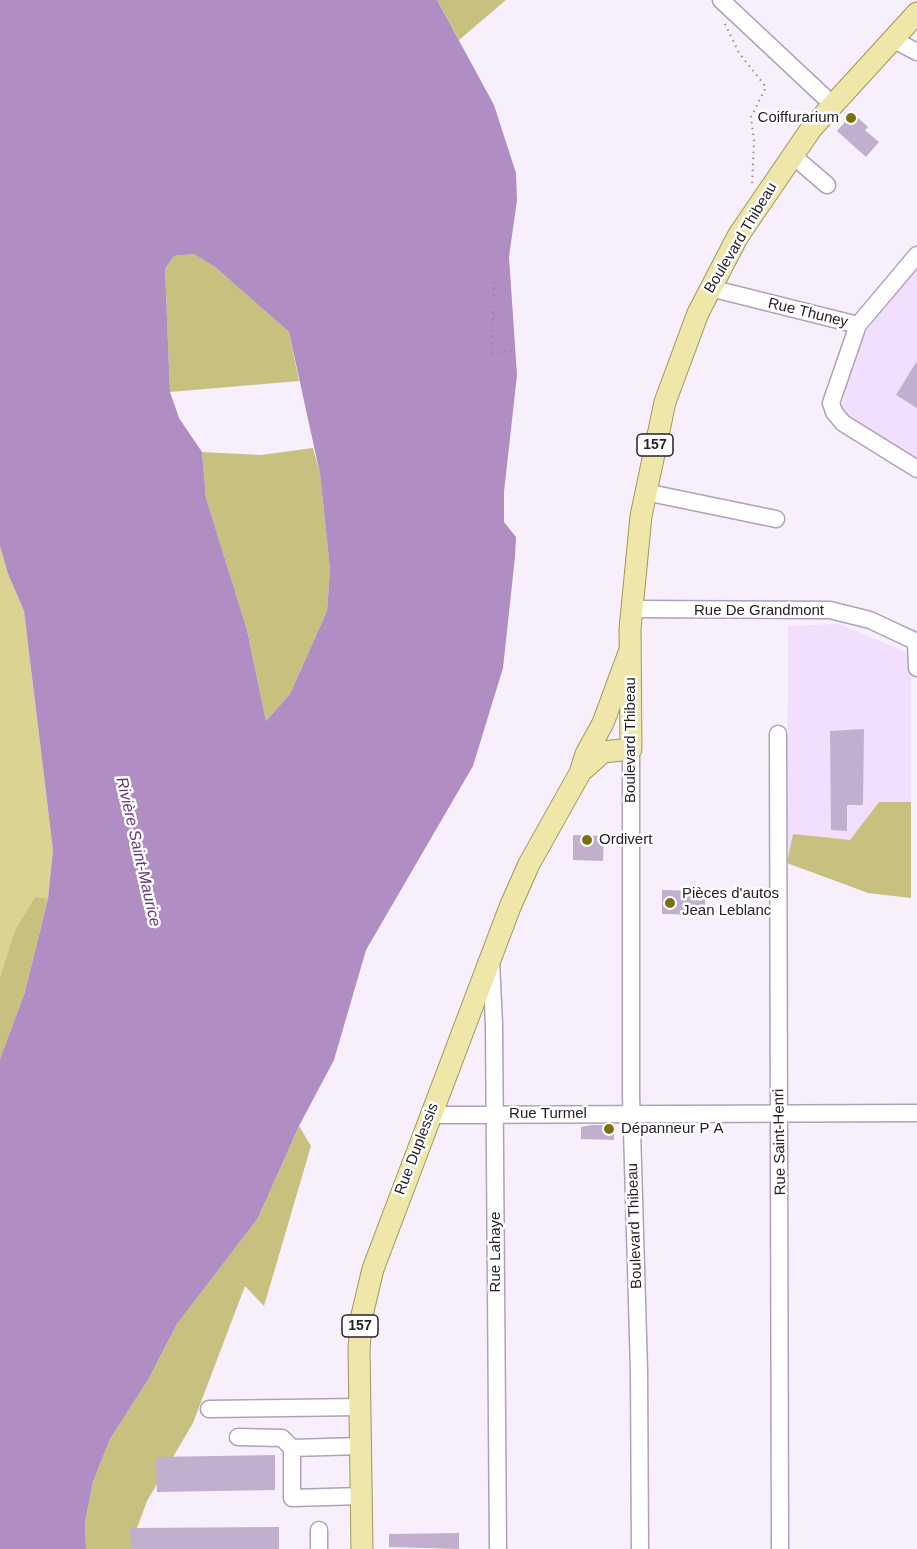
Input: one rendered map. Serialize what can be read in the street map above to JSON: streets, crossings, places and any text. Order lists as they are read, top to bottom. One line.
{"streets":{"main road":["Boulevard Thibeau","157","Rue Duplessis"],"street":["Rue Thuney","Rue De Grandmont","Rue Turmel","Rue Saint-Henri","Rue Lahaye"]},"crossings":[["Boulevard Thibeau","Rue Thuney"],["Boulevard Thibeau","Rue De Grandmont"],["Boulevard Thibeau","Rue Turmel"],["Boulevard Thibeau","Rue Duplessis"],["Rue Turmel","Rue Saint-Henri"],["Rue Turmel","Rue Duplessis"],["Rue Turmel","Rue Lahaye"],["Rue Duplessis","Rue Lahaye"]],"water":["Rivière Saint-Maurice"],"places":["Coiffurarium","Ordivert","Pièces d'autos Jean Leblanc","Dépanneur P A"]}
